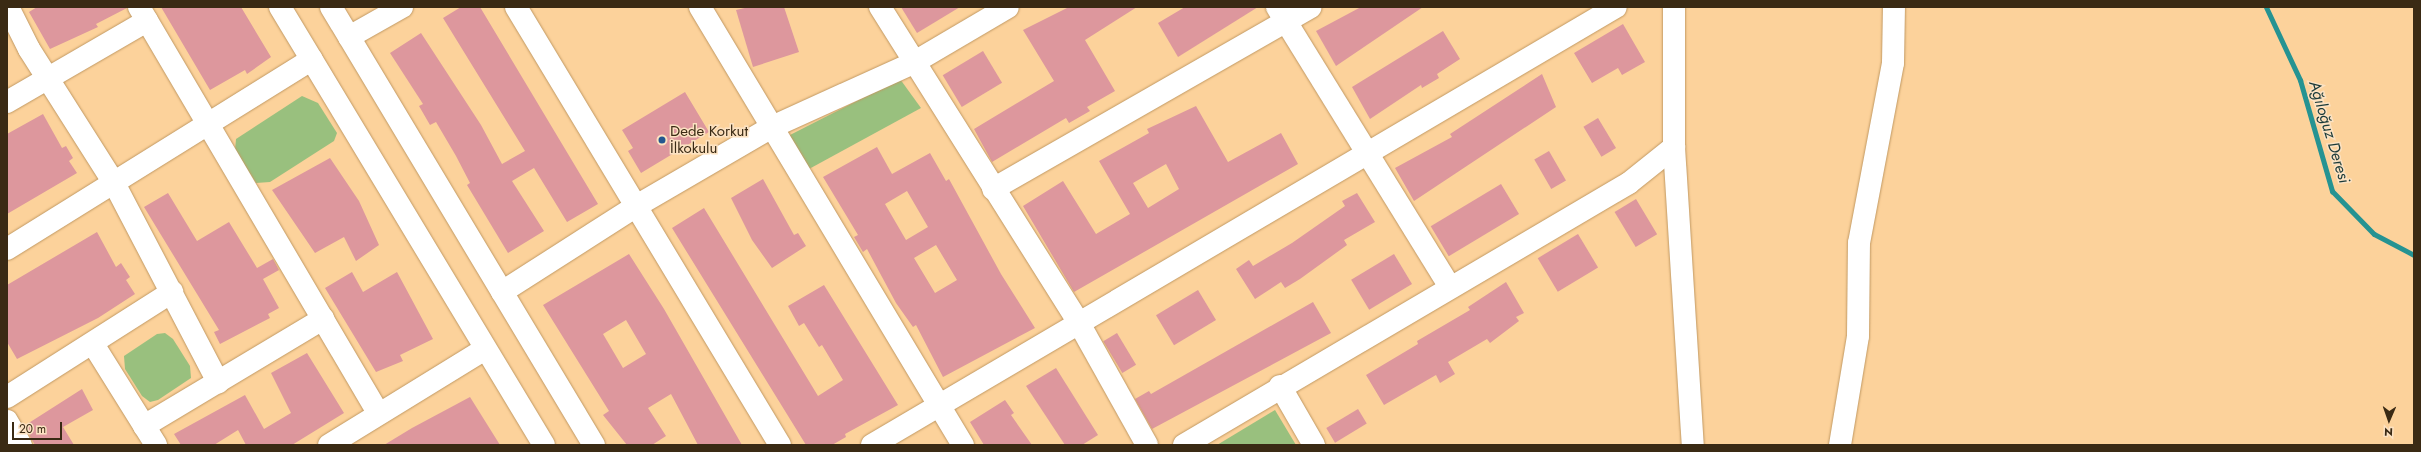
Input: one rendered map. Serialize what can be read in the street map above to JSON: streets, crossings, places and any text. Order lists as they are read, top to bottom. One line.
{"water":["Ağıloğuz Deresi"],"places":["Dede Korkut İlkokulu"],"scale_bar":"20 m","north":"bottom"}
